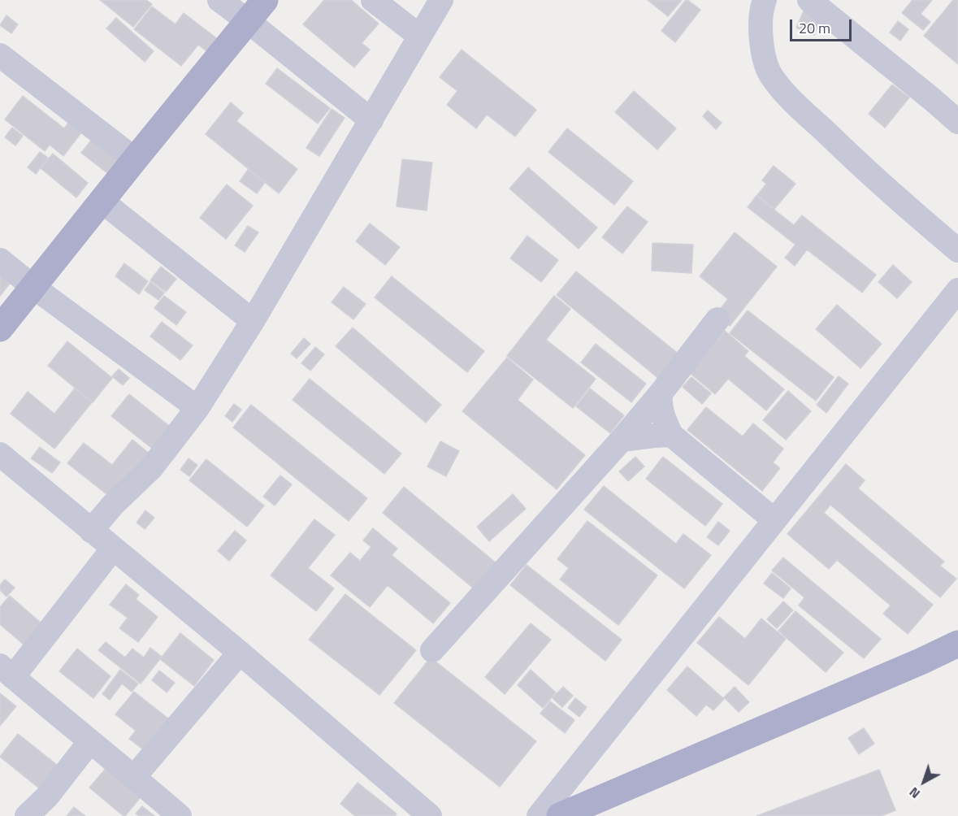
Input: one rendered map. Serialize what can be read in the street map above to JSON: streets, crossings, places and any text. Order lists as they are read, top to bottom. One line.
{"scale_bar":"20 m","north":"bottom left"}
